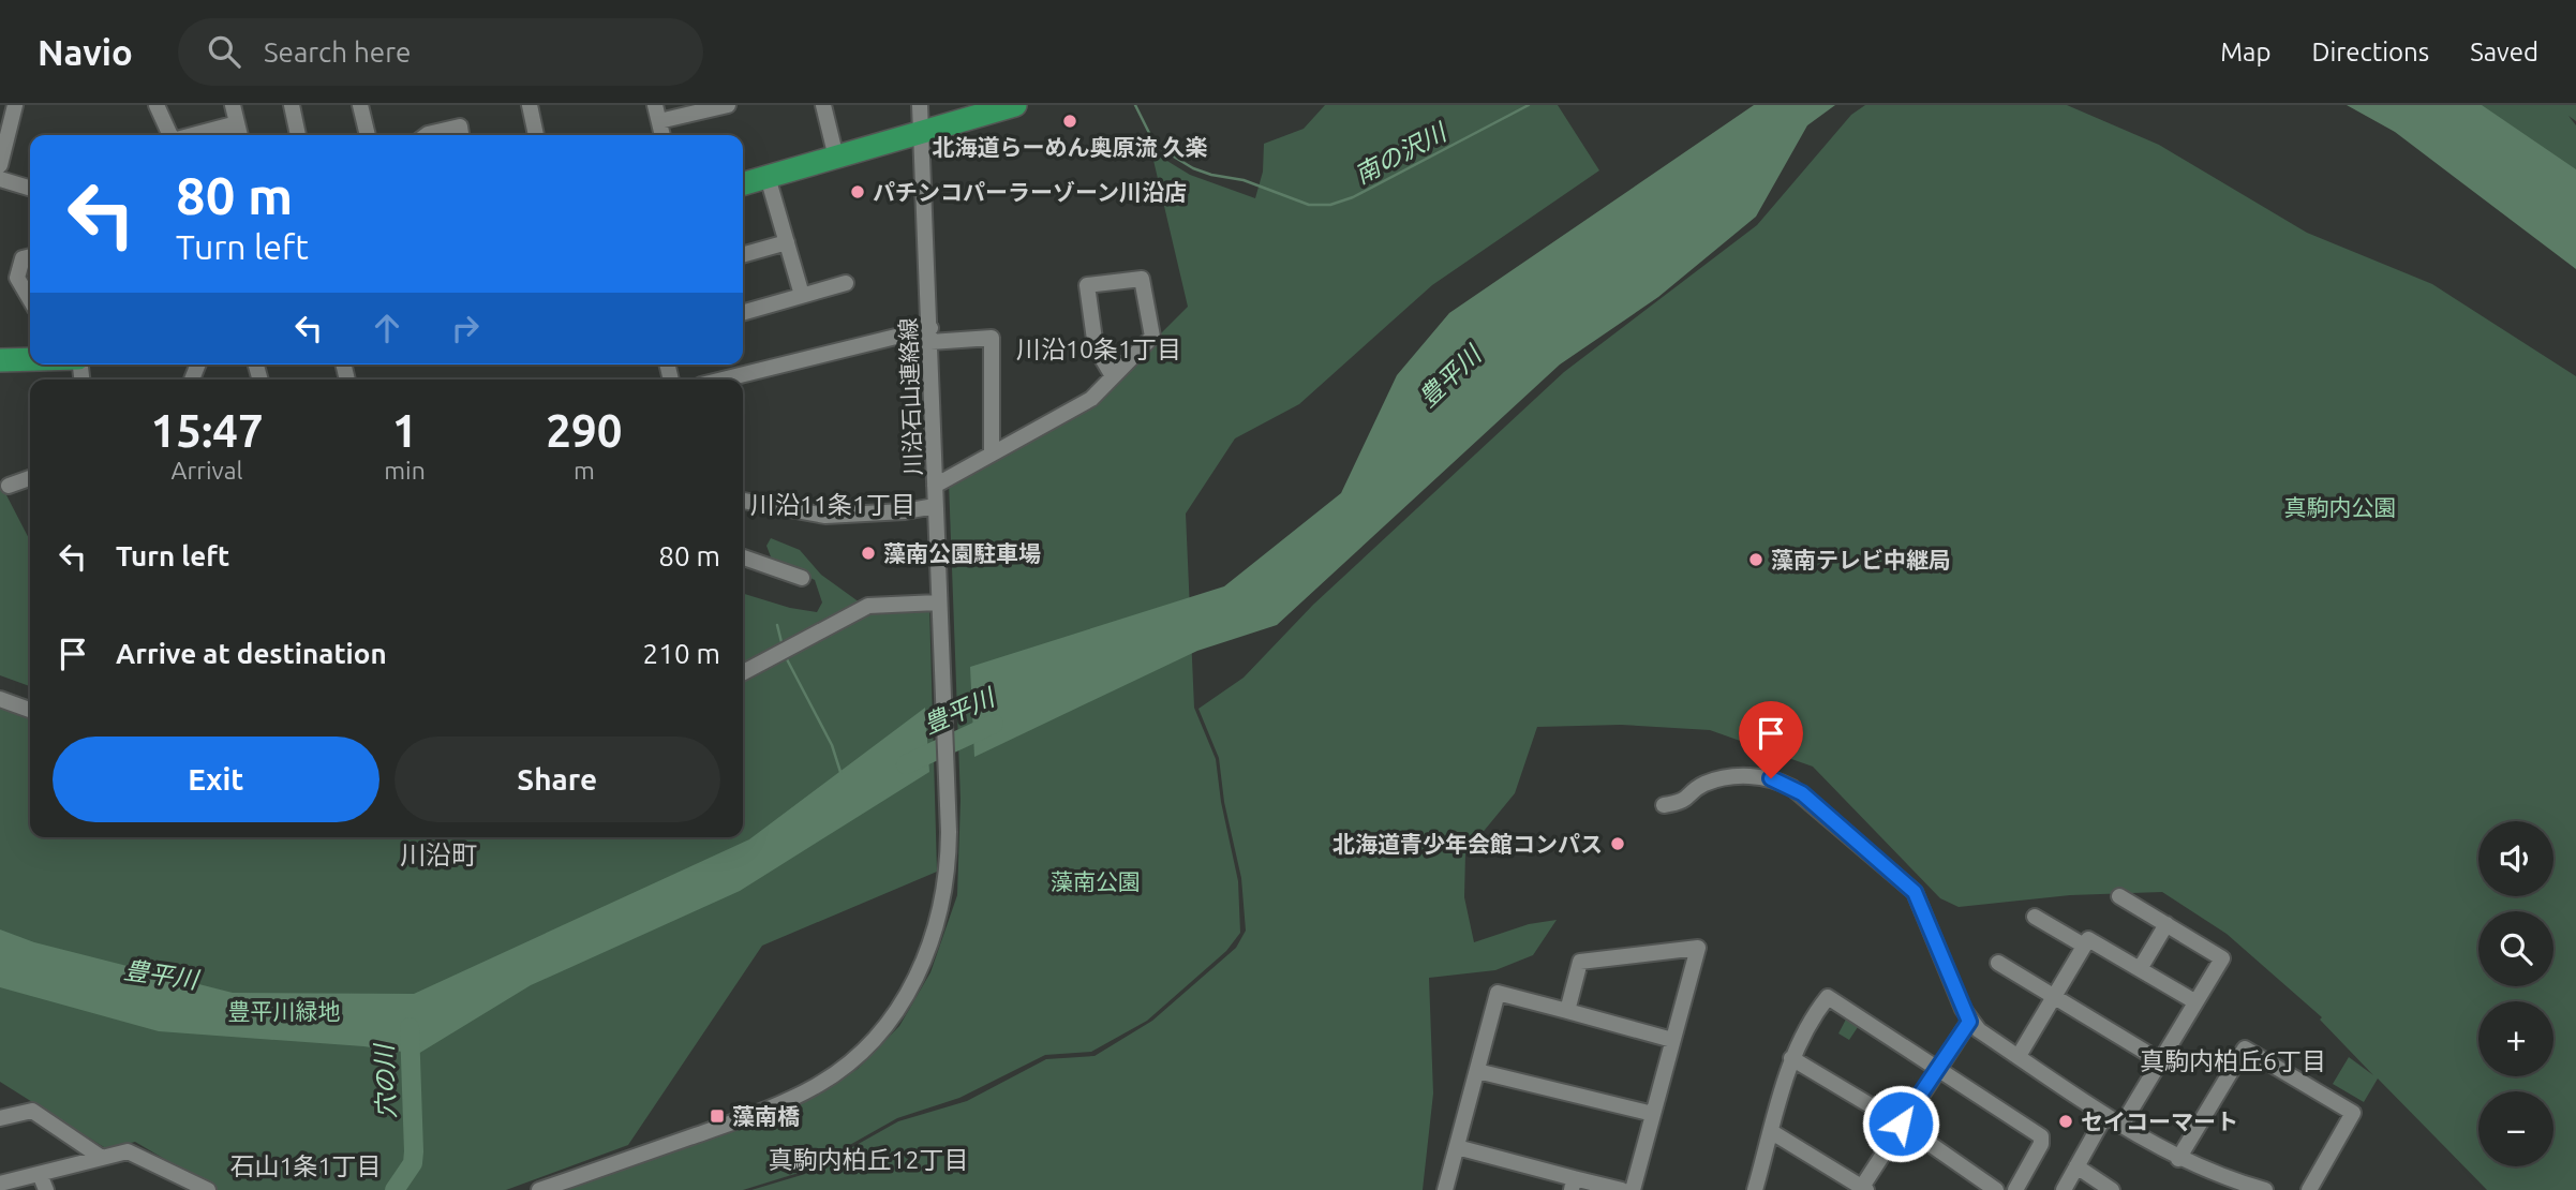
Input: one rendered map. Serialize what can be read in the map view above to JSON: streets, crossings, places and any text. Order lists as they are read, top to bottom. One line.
{"streets":{"street":["川沿石山連絡線"]},"districts":["川沿10条1丁目","川沿11条1丁目","川沿町","真駒内柏丘6丁目","真駒内柏丘12丁目","石山1条1丁目"],"water":["南の沢川","豊平川","穴の川"],"parks":["真駒内公園","藻南公園","豊平川緑地"],"places":{"other":["北海道らーめん奥原流 久楽","パチンコパーラーゾーン川沿店","藻南公園駐車場","藻南テレビ中継局","北海道青少年会館コンパス","セイコーマート"],"transit":["藻南橋"]},"page":{"header":"Navio","search":"Search here","nav":["Map","Directions","Saved"],"turn":["80 m","Turn left"],"eta":["15:47","Arrival","1","min","290","m"],"list":[{"name":"Turn left","value":"80 m"},{"name":"Arrive at destination","value":"210 m"}],"buttons":["Exit","Share"],"map_buttons":["+","−"]}}
